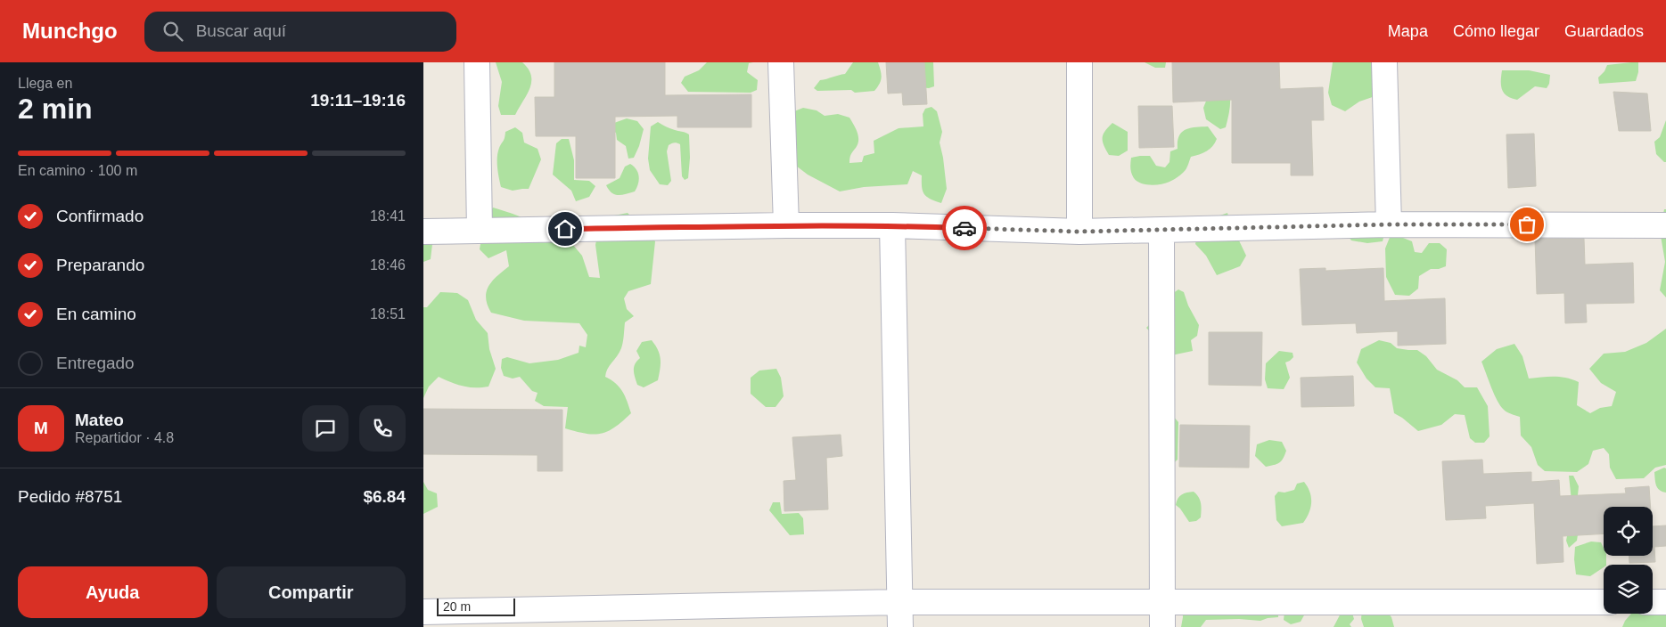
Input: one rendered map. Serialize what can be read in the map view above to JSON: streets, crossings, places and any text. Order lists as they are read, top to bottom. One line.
{"scale_bar":"20 m","page":{"header":"Munchgo","search":"Buscar aquí","nav":["Mapa","Cómo llegar","Guardados"],"heading":["2 min","Llega en","19:11–19:16"],"panel":["Mateo","Repartidor · 4.8","Pedido #8751","$6.84"],"bar":"En camino · 100 m","list":[["Confirmado","18:41"],["Preparando","18:46"],["En camino","18:51"],"Entregado"],"round":"M","buttons":["Ayuda","Compartir"],"scale":"20 m"}}
